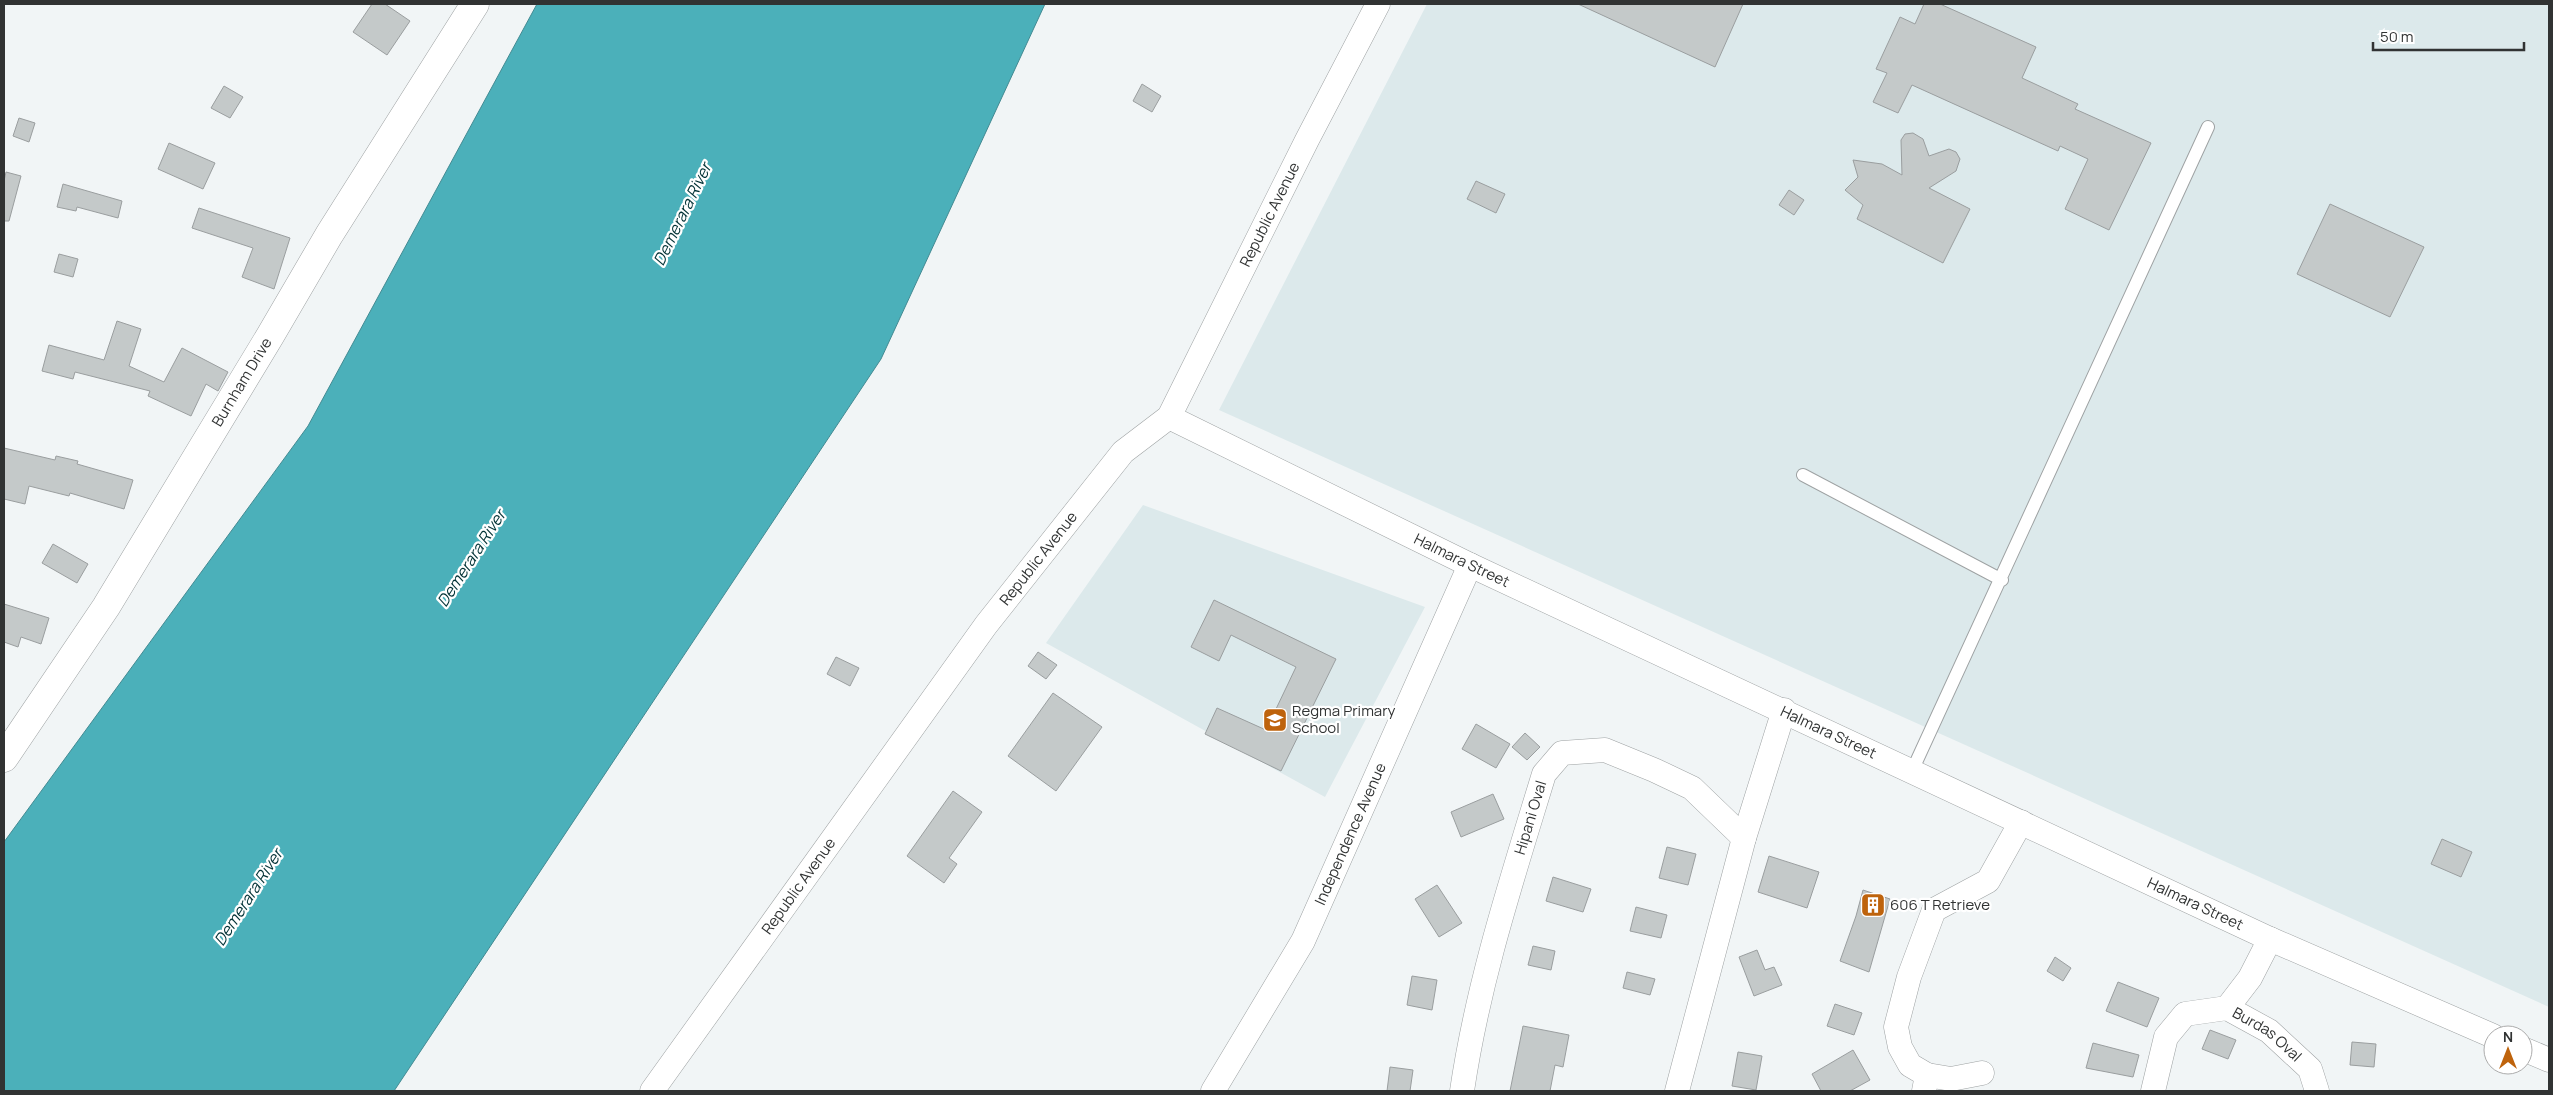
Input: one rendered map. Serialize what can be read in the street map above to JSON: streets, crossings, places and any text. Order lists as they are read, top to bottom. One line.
{"streets":{"street":["Republic Avenue","Burnham Drive","Halmara Street","Hipani Oval","Independence Avenue","Burdas Oval"]},"crossings":[["Republic Avenue","Halmara Street"],["Halmara Street","Independence Avenue"],["Halmara Street","Burdas Oval"]],"water":["Demerara River"],"places":{"school or university":["Regma Primary School"],"building":["606 T Retrieve"]},"scale_bar":"50 m","north":"top"}
